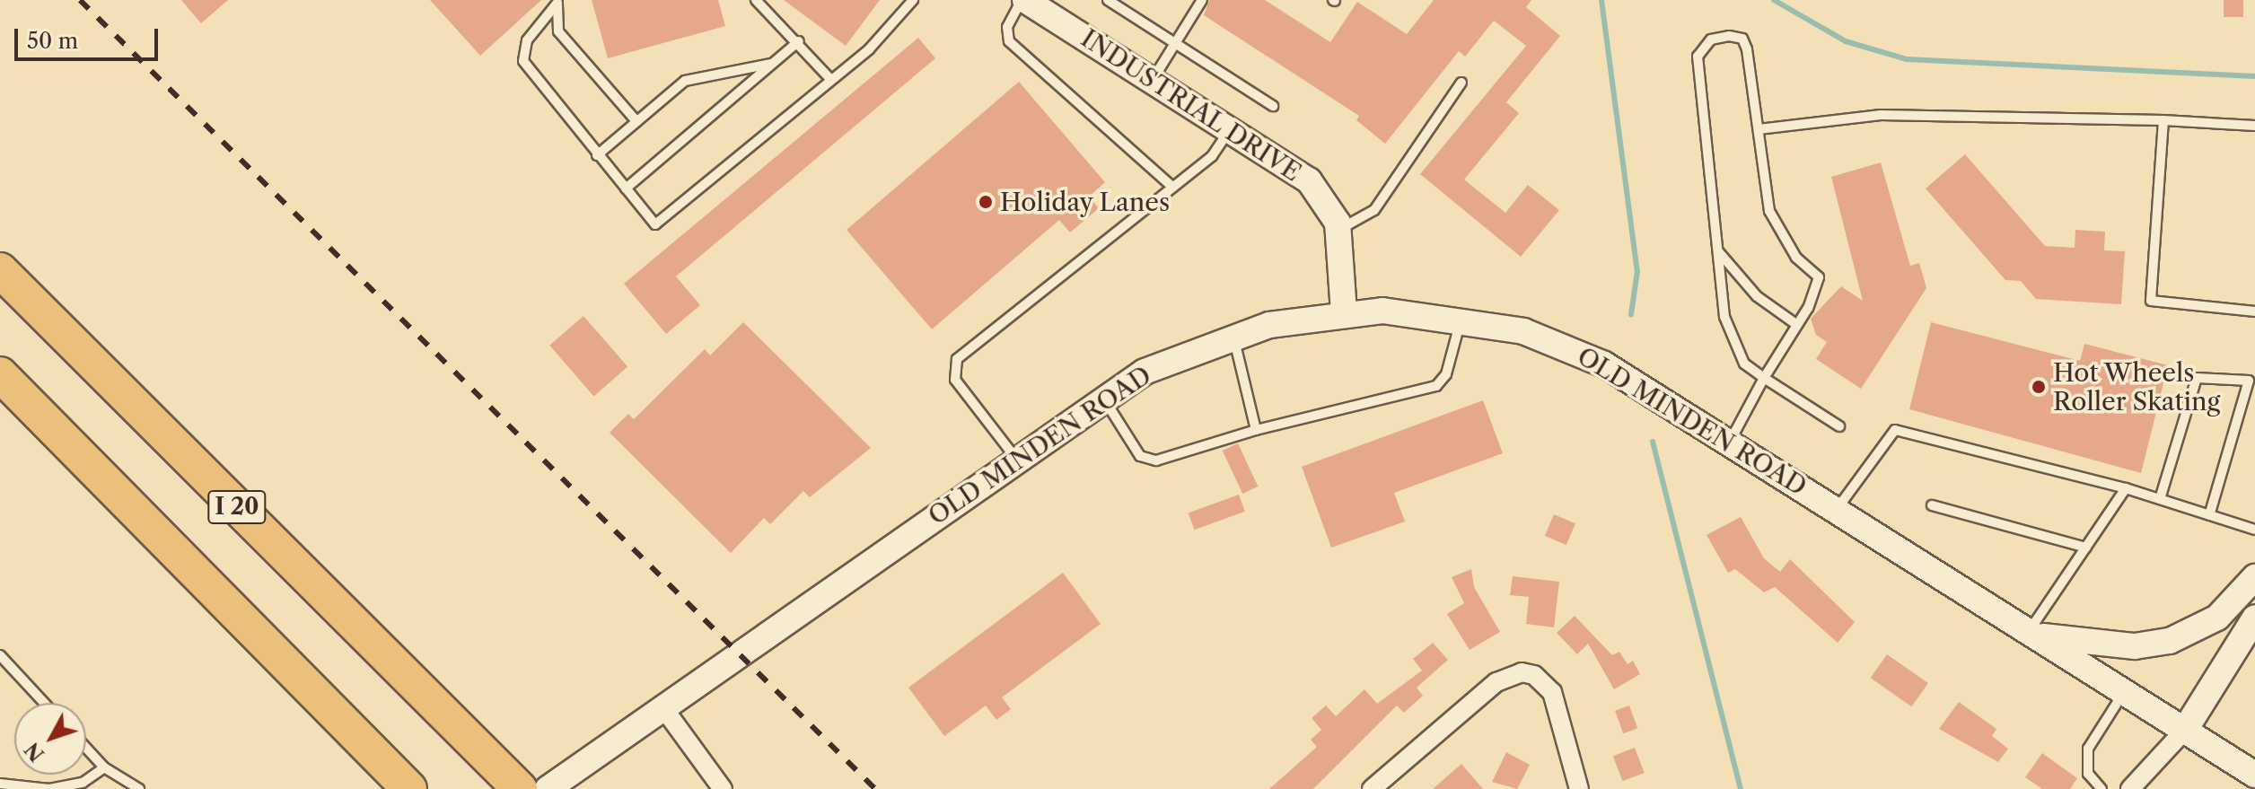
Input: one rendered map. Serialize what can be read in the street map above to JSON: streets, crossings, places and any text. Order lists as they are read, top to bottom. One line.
{"streets":{"highway":["I 20"],"main road":["INDUSTRIAL DRIVE","OLD MINDEN ROAD"]},"crossings":[["INDUSTRIAL DRIVE","OLD MINDEN ROAD"]],"places":["Holiday Lanes","Hot Wheels Roller Skating"],"scale_bar":"50 m","north":"bottom left"}
